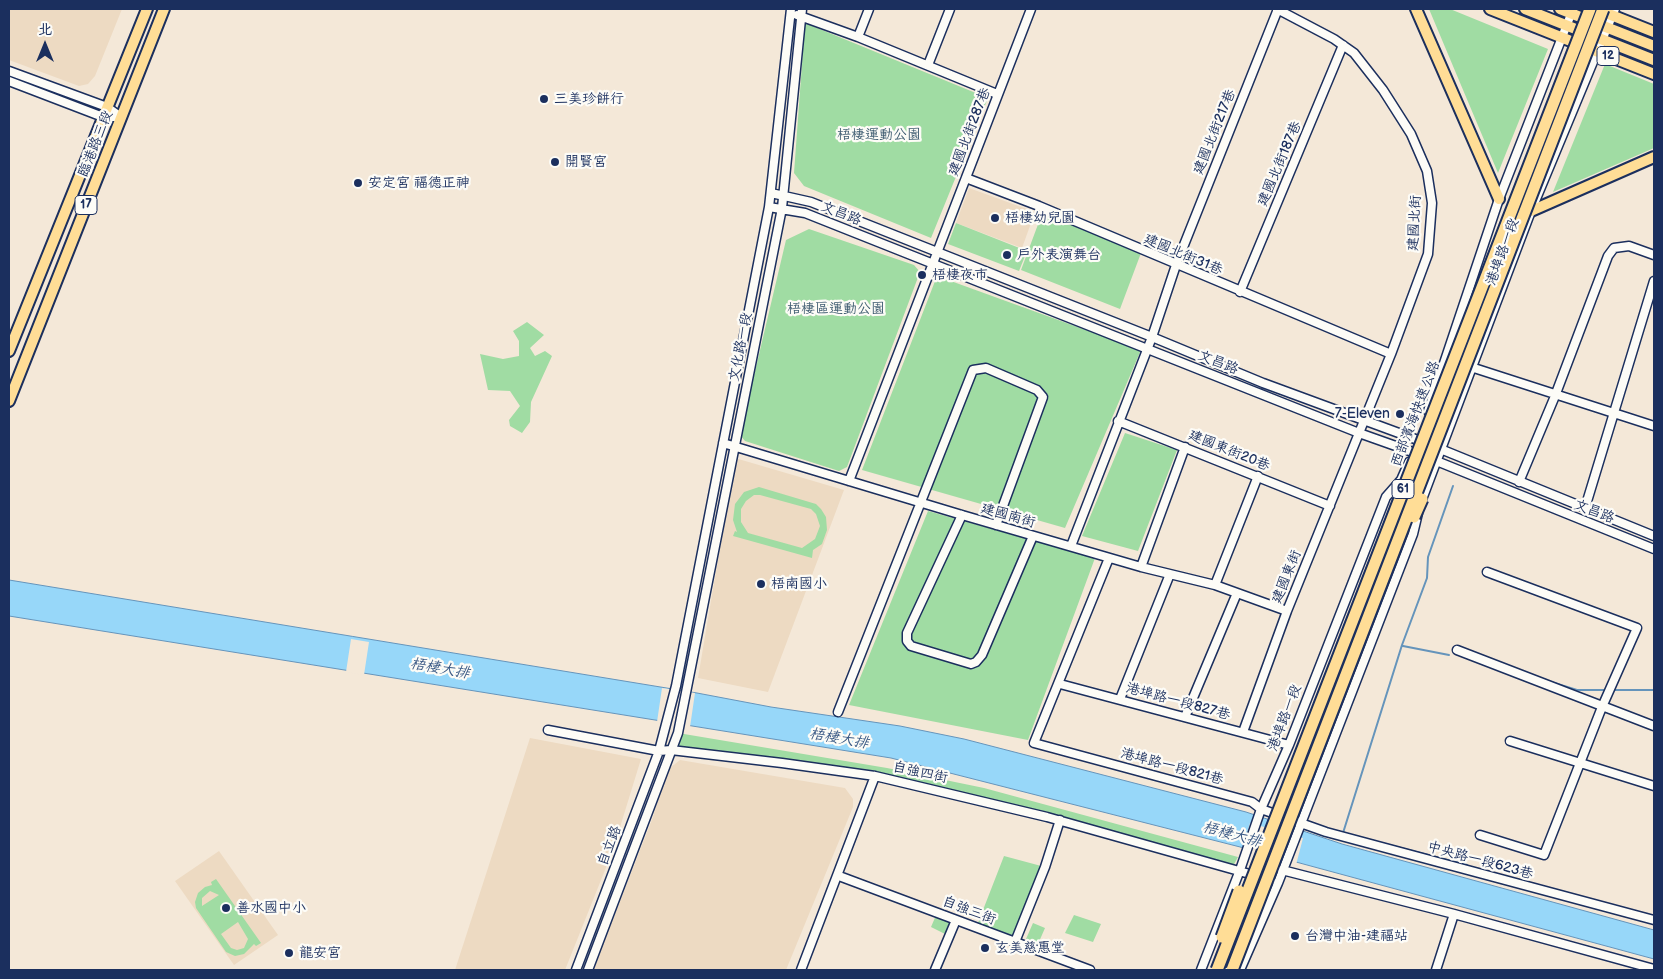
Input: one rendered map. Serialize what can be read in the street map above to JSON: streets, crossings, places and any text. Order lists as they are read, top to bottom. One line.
{"streets":{"highway":["西部濱海快速公路","61"],"main road":["12","臨港路三段","17"],"street":["建國北街287巷","建國北街217巷","建國北街187巷","文昌路","建國北街","港埠路一段","建國北街31巷","文化路一段","建國東街20巷","建國南街","建國東街","港埠路一段827巷","港埠路一段821巷","自強四街","自立路","中央路一段623巷","自強三街"]},"crossings":[["12","港埠路一段"],["建國北街287巷","文昌路"],["建國北街287巷","建國北街31巷"],["建國北街287巷","建國南街"],["建國北街217巷","文昌路"],["建國北街217巷","建國北街"],["建國北街217巷","建國北街31巷"],["建國北街217巷","建國東街20巷"],["建國北街217巷","建國南街"],["建國北街187巷","建國北街"],["建國北街187巷","建國北街31巷"],["文昌路","建國北街"],["文昌路","港埠路一段"],["文昌路","文化路一段"],["文昌路","建國東街"],["建國北街","建國北街31巷"],["建國北街","建國東街"],["港埠路一段","西部濱海快速公路"],["港埠路一段","港埠路一段827巷"],["港埠路一段","港埠路一段821巷"],["港埠路一段","自強四街"],["港埠路一段","中央路一段623巷"],["文化路一段","建國南街"],["文化路一段","自立路"],["建國東街20巷","建國東街"],["建國南街","建國東街"],["建國東街","港埠路一段827巷"],["港埠路一段827巷","港埠路一段821巷"],["港埠路一段821巷","中央路一段623巷"],["自強四街","自立路"]],"water":["梧棲大排"],"parks":["梧棲運動公園","梧棲區運動公園"],"places":["三美珍餅行","開賢宮","安定宮 福德正神","梧棲幼兒園","戶外表演舞台","梧棲夜市","7-Eleven","梧南國小","善水國中小","台灣中油-建福站","玄美慈惠堂","龍安宮"],"north":"top"}
